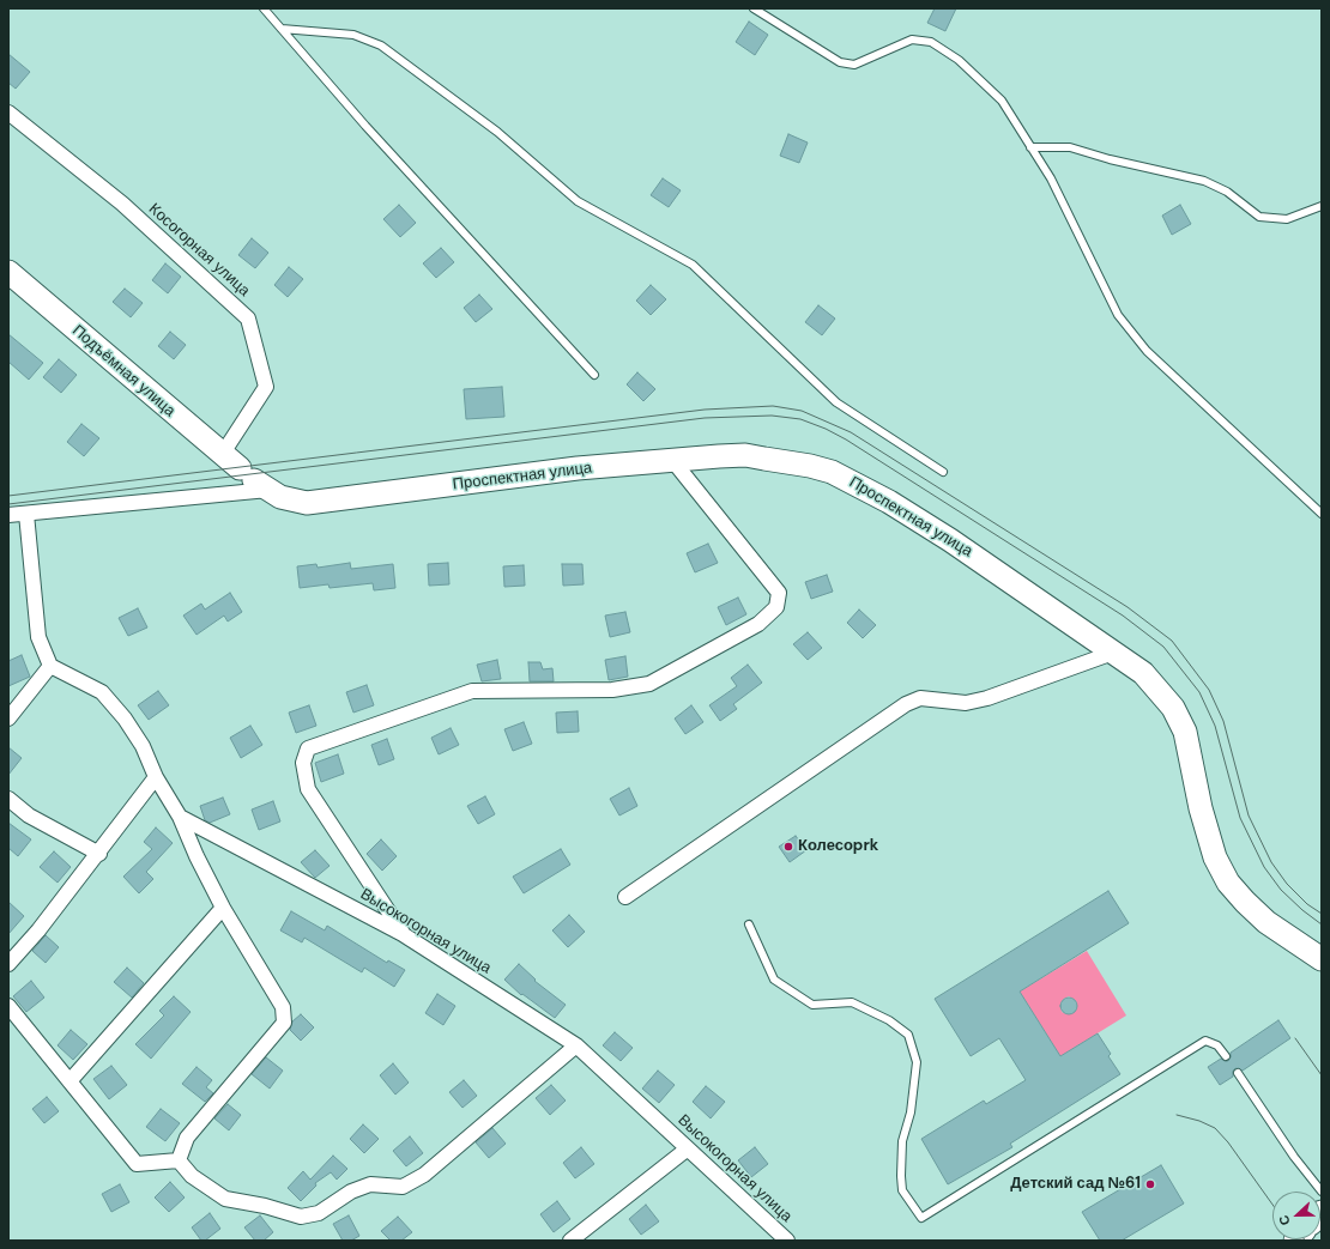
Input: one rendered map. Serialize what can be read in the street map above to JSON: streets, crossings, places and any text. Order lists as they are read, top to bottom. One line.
{"streets":{"main road":["Подъёмная улица","Проспектная улица"],"street":["Косогорная улица","Высокогорная улица"]},"crossings":[["Косогорная улица","Подъёмная улица"],["Подъёмная улица","Проспектная улица"]],"places":["Колесоprk","Детский сад №61"],"north":"left"}
